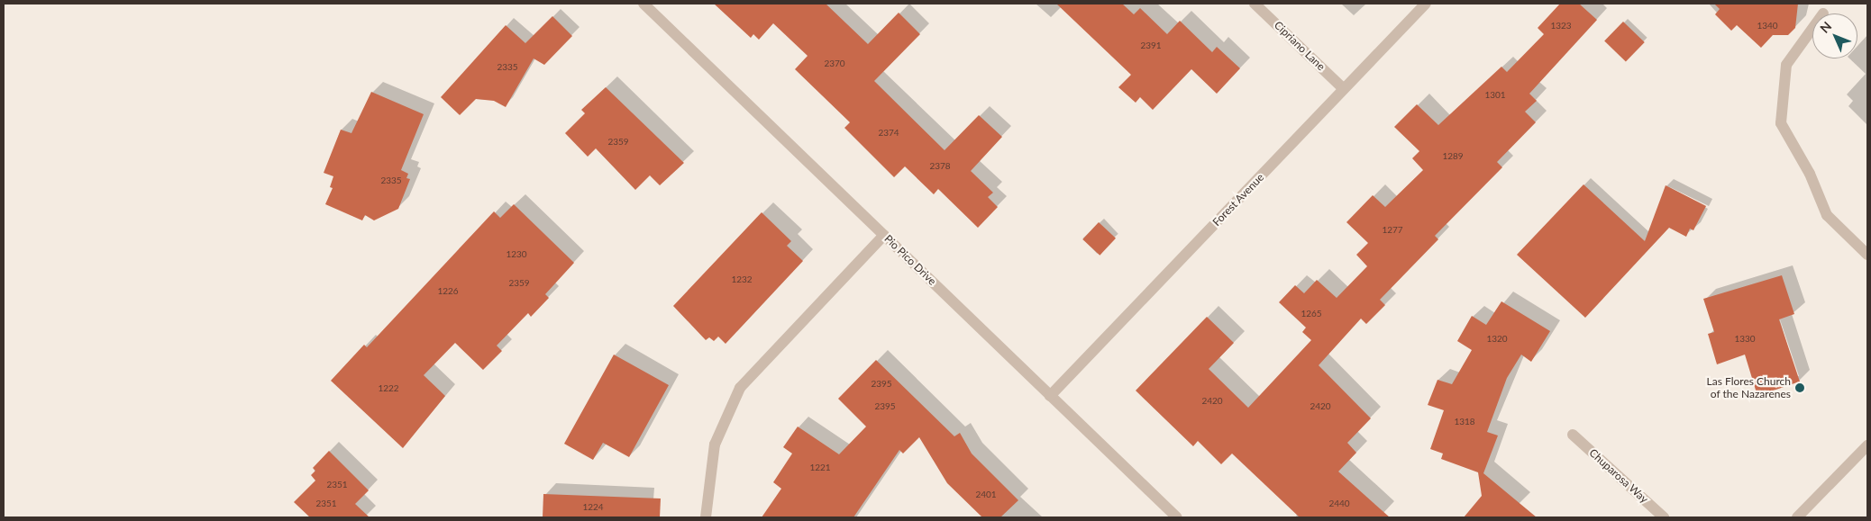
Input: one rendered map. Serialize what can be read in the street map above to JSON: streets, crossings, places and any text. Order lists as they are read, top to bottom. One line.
{"streets":{"street":["Cipriano Lane","Forest Avenue","Pio Pico Drive","Chuparosa Way"]},"crossings":[["Cipriano Lane","Forest Avenue"],["Forest Avenue","Pio Pico Drive"]],"places":["Las Flores Church of the Nazarenes"],"house_numbers":["1323","1340","2391","2370","2335","1301","2374","2359","1289","2378","2335","1277","1230","1232","2359","1226","1265","1320","1330","2395","1222","2420","2395","2420","1318","1221","2351","2401","2351","2440","1224"],"north":"top left"}
